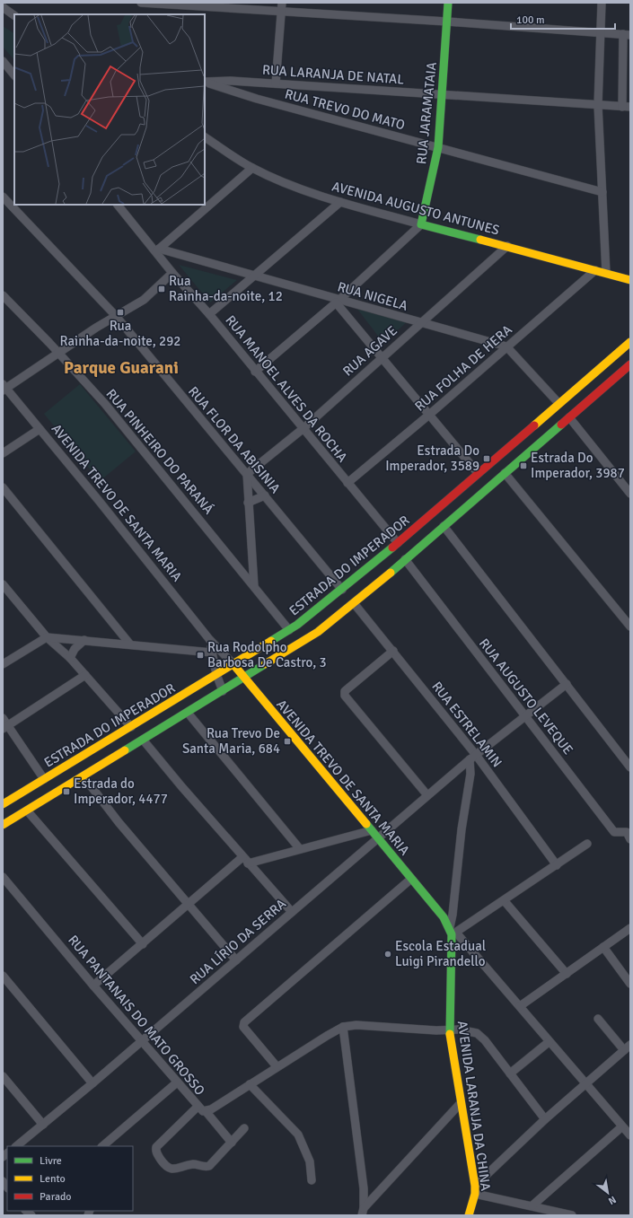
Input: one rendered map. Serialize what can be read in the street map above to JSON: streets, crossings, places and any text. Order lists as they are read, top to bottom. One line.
{"streets":{"main road":["RUA JARAMATAIA","AVENIDA AUGUSTO ANTUNES","AVENIDA TREVO DE SANTA MARIA","ESTRADA DO IMPERADOR","AVENIDA LARANJA DA CHINA"],"street":["RUA LARANJA DE NATAL","RUA TREVO DO MATO","RUA NIGELA","RUA AGAVE","RUA FOLHA DE HERA","RUA MANOEL ALVES DA ROCHA","RUA FLOR DA ABISINIA","RUA PINHEIRO DO PARANÁ","RUA AUGUSTO LEVEQUE","RUA ESTRELAMIN","RUA LÍRIO DA SERRA","RUA PANTANAIS DO MATO GROSSO"]},"crossings":[["RUA LARANJA DE NATAL","RUA TREVO DO MATO"],["RUA LARANJA DE NATAL","RUA JARAMATAIA"],["RUA TREVO DO MATO","RUA JARAMATAIA"],["RUA JARAMATAIA","AVENIDA AUGUSTO ANTUNES"],["AVENIDA AUGUSTO ANTUNES","RUA AGAVE"],["AVENIDA AUGUSTO ANTUNES","RUA FOLHA DE HERA"],["RUA NIGELA","RUA AGAVE"],["RUA NIGELA","RUA FOLHA DE HERA"],["RUA NIGELA","RUA MANOEL ALVES DA ROCHA"],["RUA AGAVE","RUA MANOEL ALVES DA ROCHA"],["RUA AGAVE","RUA FLOR DA ABISINIA"],["RUA FOLHA DE HERA","RUA MANOEL ALVES DA ROCHA"],["RUA MANOEL ALVES DA ROCHA","ESTRADA DO IMPERADOR"],["RUA FLOR DA ABISINIA","ESTRADA DO IMPERADOR"],["RUA PINHEIRO DO PARANÁ","ESTRADA DO IMPERADOR"],["AVENIDA TREVO DE SANTA MARIA","ESTRADA DO IMPERADOR"],["AVENIDA TREVO DE SANTA MARIA","RUA LÍRIO DA SERRA"],["AVENIDA TREVO DE SANTA MARIA","AVENIDA LARANJA DA CHINA"],["RUA AUGUSTO LEVEQUE","RUA LÍRIO DA SERRA"],["RUA ESTRELAMIN","RUA LÍRIO DA SERRA"],["RUA LÍRIO DA SERRA","RUA PANTANAIS DO MATO GROSSO"],["RUA PANTANAIS DO MATO GROSSO","AVENIDA LARANJA DA CHINA"]],"districts":["Parque Guarani"],"places":{"transit":["Rua Rainha-da-noite, 12","Rua Rainha-da-noite, 292","Estrada Do Imperador, 3589","Estrada Do Imperador, 3987","Rua Rodolpho Barbosa De Castro, 3","Rua Trevo De Santa Maria, 684","Estrada do Imperador, 4477"],"other":["Escola Estadual Luigi Pirandello"]},"legend":["Livre","Lento","Parado"],"scale_bar":"100 m","north":"bottom right"}
